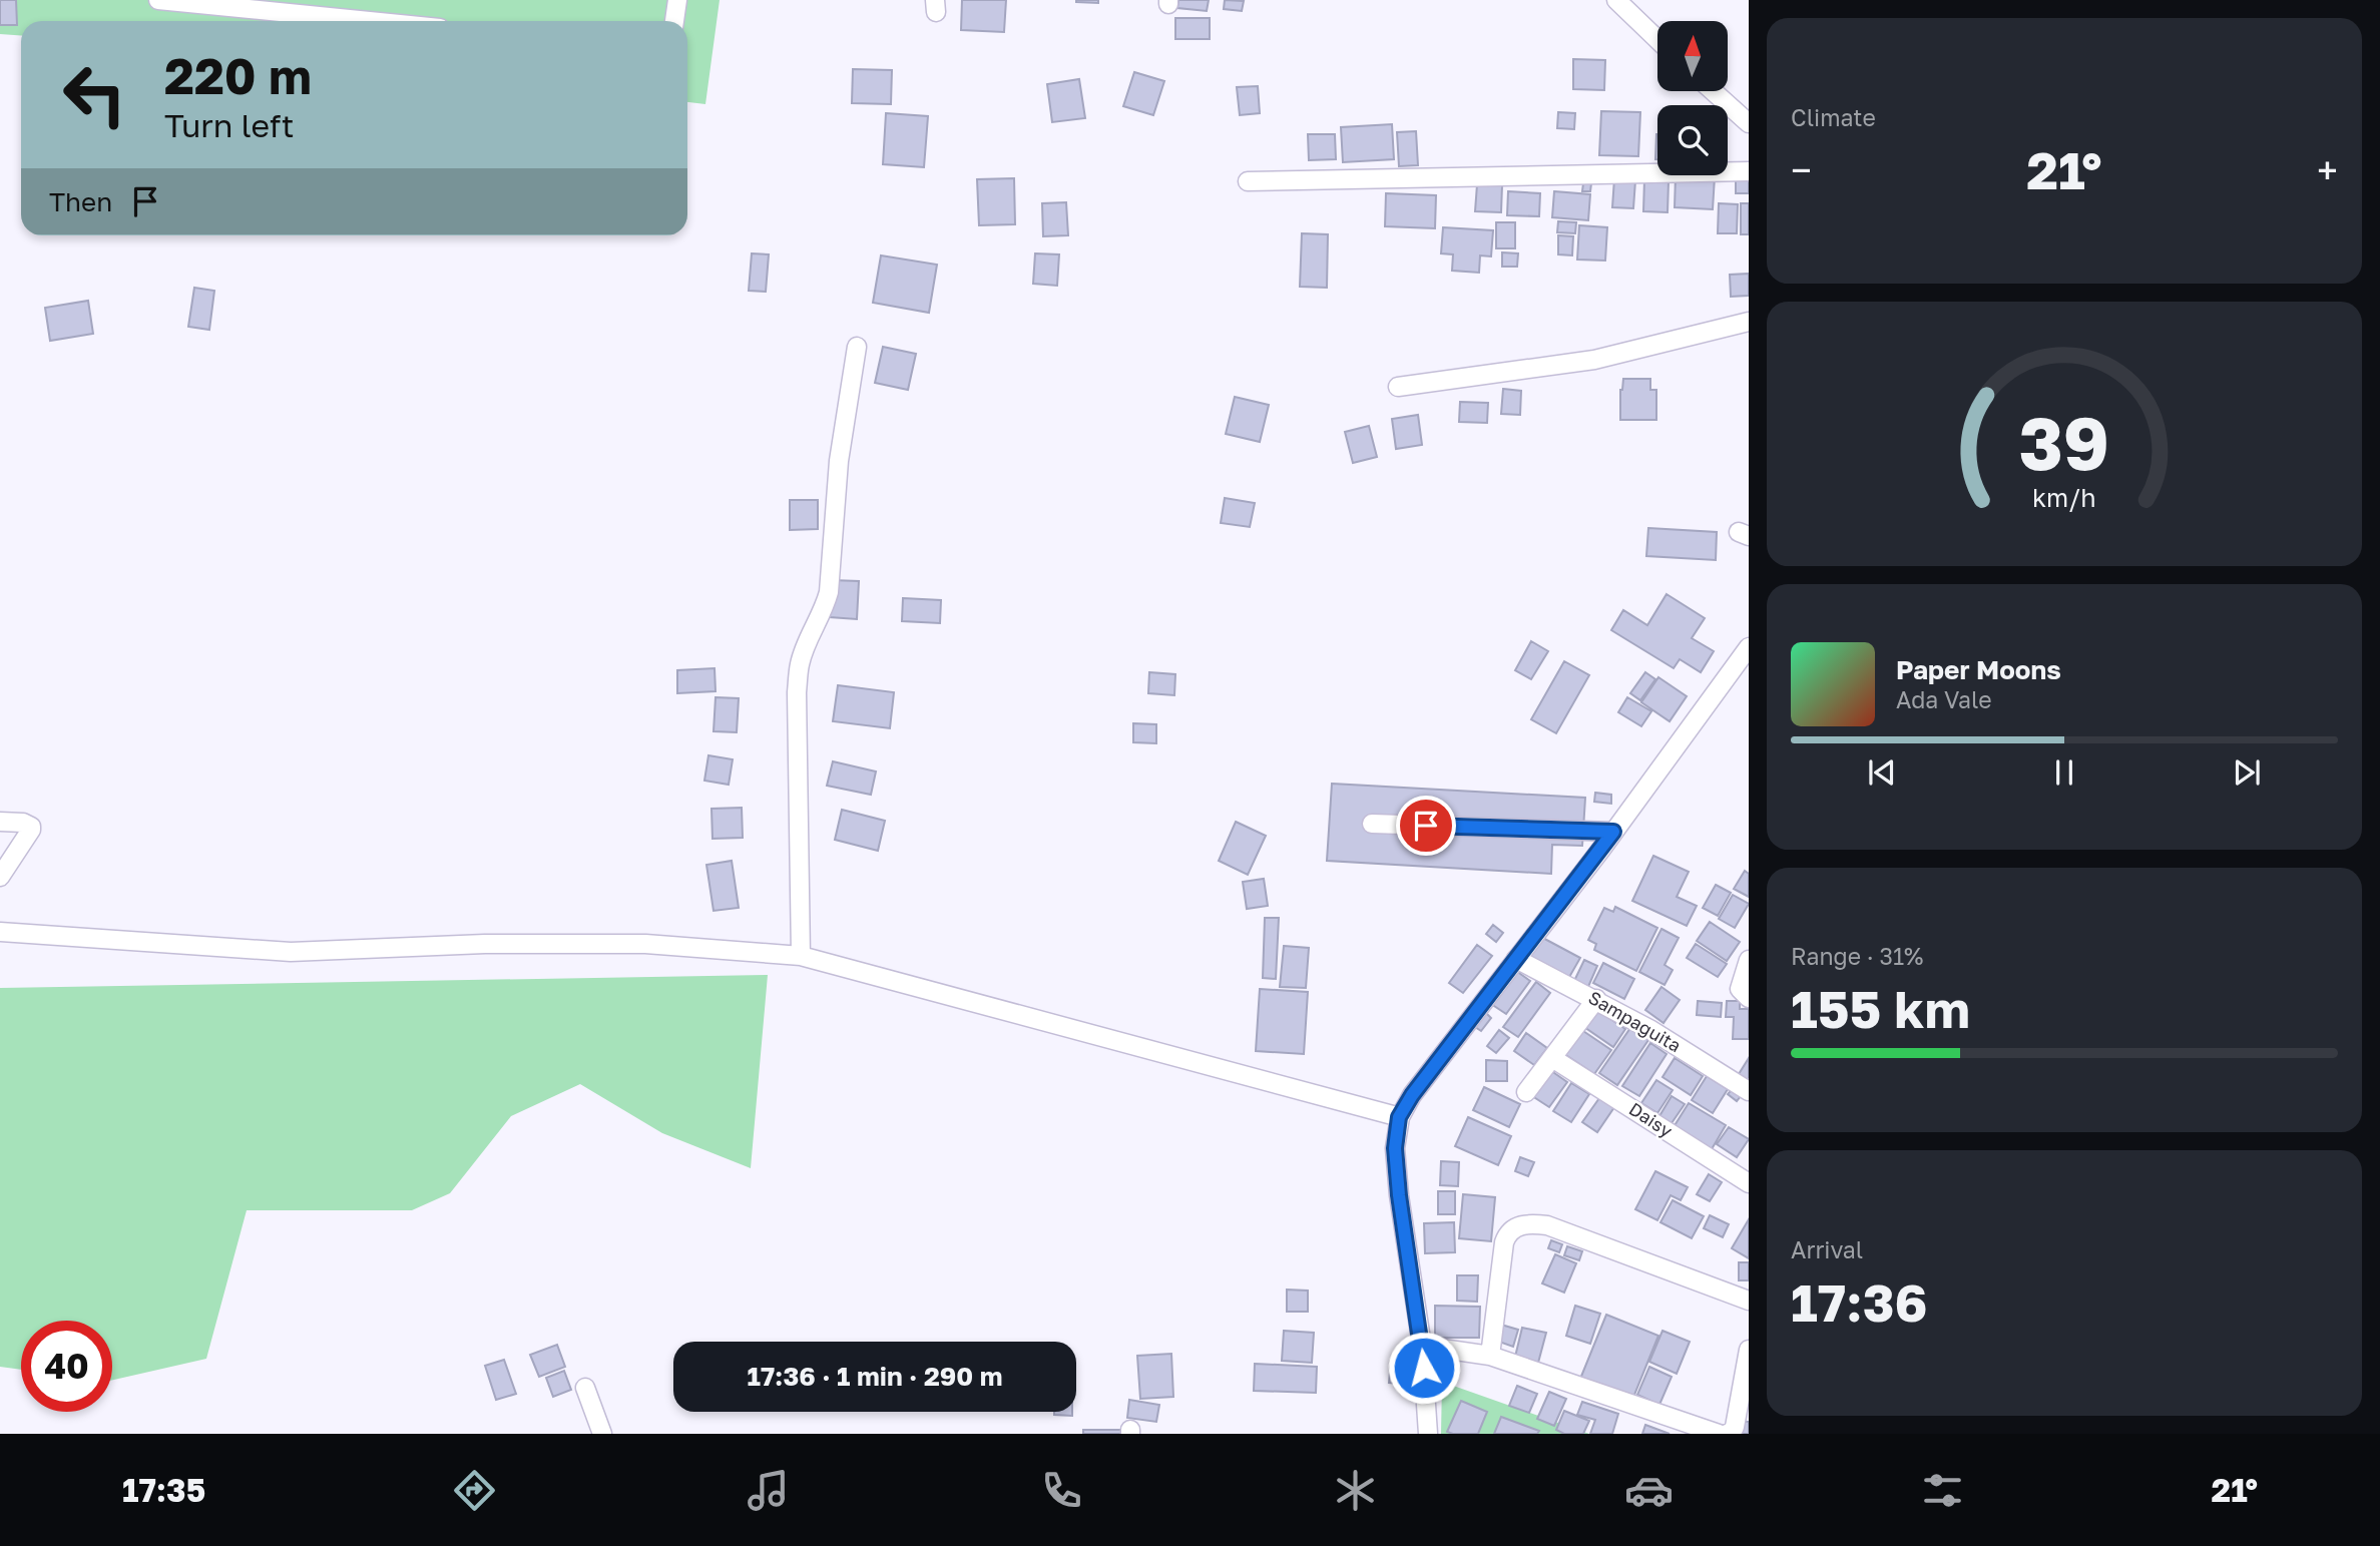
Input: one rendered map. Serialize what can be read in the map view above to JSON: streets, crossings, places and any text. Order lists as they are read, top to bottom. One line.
{"streets":{"street":["Sampaguita","Daisy"]},"north":"top","page":{"tile":["Climate",["Range · 31%","155 km"],["Arrival","17:36"]],"turn":["220 m","Turn left"],"heat":["−","21°","+"],"then":"Then","song":["Paper Moons","Ada Vale"],"limit":"40","trip":"17:36 · 1 min · 290 m","tabs":["17:35","21°"],"gauge":["39","km/h"]}}
